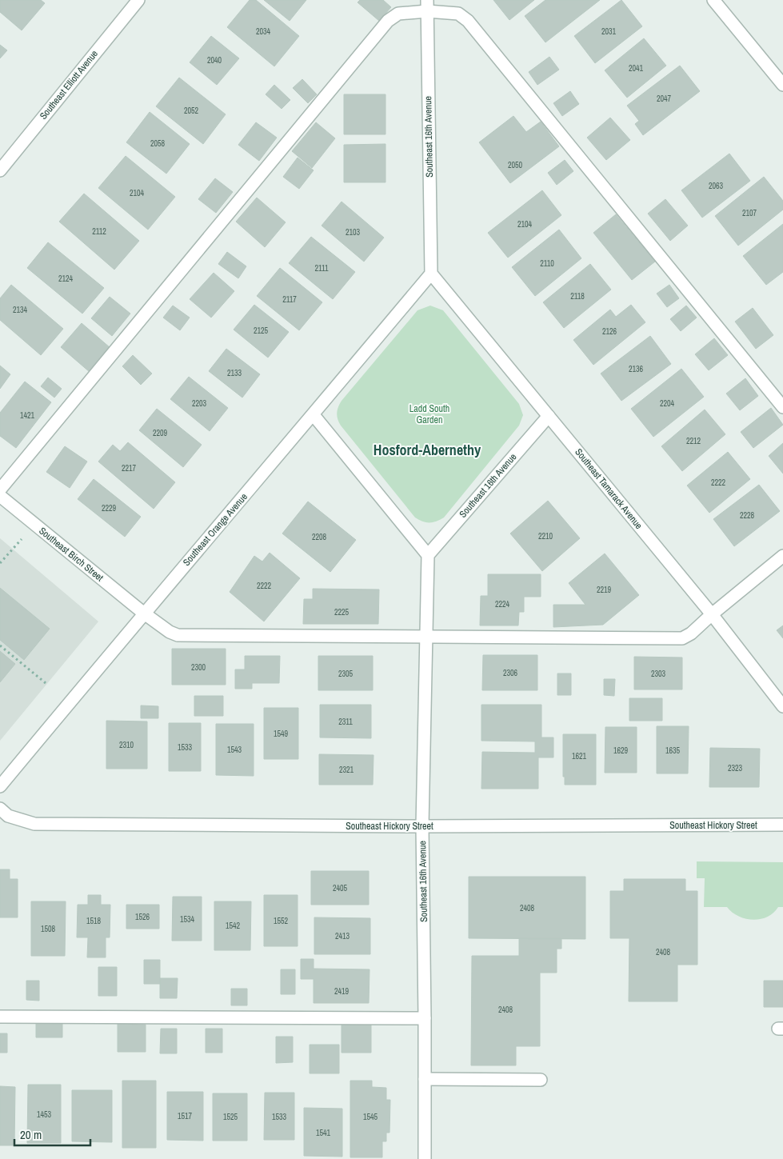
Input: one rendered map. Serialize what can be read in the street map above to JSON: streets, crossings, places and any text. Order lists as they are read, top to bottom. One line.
{"streets":{"street":["Southeast Elliott Avenue","Southeast 16th Avenue","Southeast Tamarack Avenue","Southeast Orange Avenue","Southeast Birch Street","Southeast Hickory Street"]},"crossings":[["Southeast 16th Avenue","Southeast Tamarack Avenue"],["Southeast 16th Avenue","Southeast Orange Avenue"],["Southeast 16th Avenue","Southeast Birch Street"],["Southeast 16th Avenue","Southeast Hickory Street"],["Southeast Tamarack Avenue","Southeast Orange Avenue"],["Southeast Tamarack Avenue","Southeast Birch Street"],["Southeast Orange Avenue","Southeast Birch Street"]],"districts":["Hosford-Abernethy"],"parks":["Ladd South Garden"],"house_numbers":["2034","2031","2040","2041","2047","2052","2058","2050","2063","2104","2107","2104","2112","2103","2110","2111","2124","2118","2117","2134","2125","2126","2136","2133","2203","2204","1421","2209","2212","2217","2222","2229","2228","2210","2208","2222","2219","2224","2225","2300","2306","2305","2303","2311","1549","2310","1533","1543","1629","1635","1621","2323","2321","2405","2408","1526","1534","1518","1552","1542","1508","2413","2408","2419","2408","1453","1517","1525","1533","1545","1541"],"scale_bar":"20 m"}
